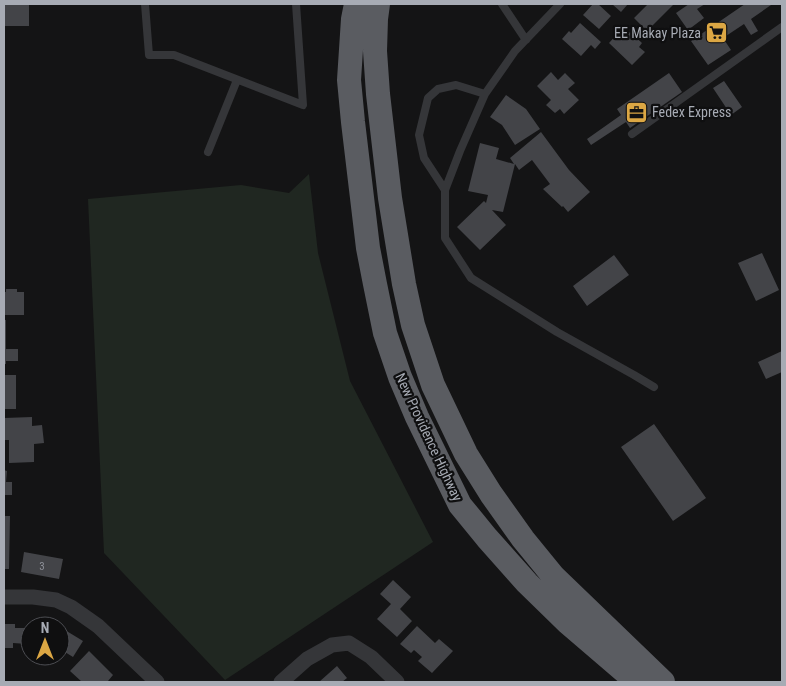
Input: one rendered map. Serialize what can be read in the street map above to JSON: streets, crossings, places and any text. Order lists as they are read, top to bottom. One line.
{"streets":{"highway":["New Providence Highway"]},"places":{"supermarket":["EE Makay Plaza"],"office":["Fedex Express"]},"house_numbers":["3"],"north":"top"}
